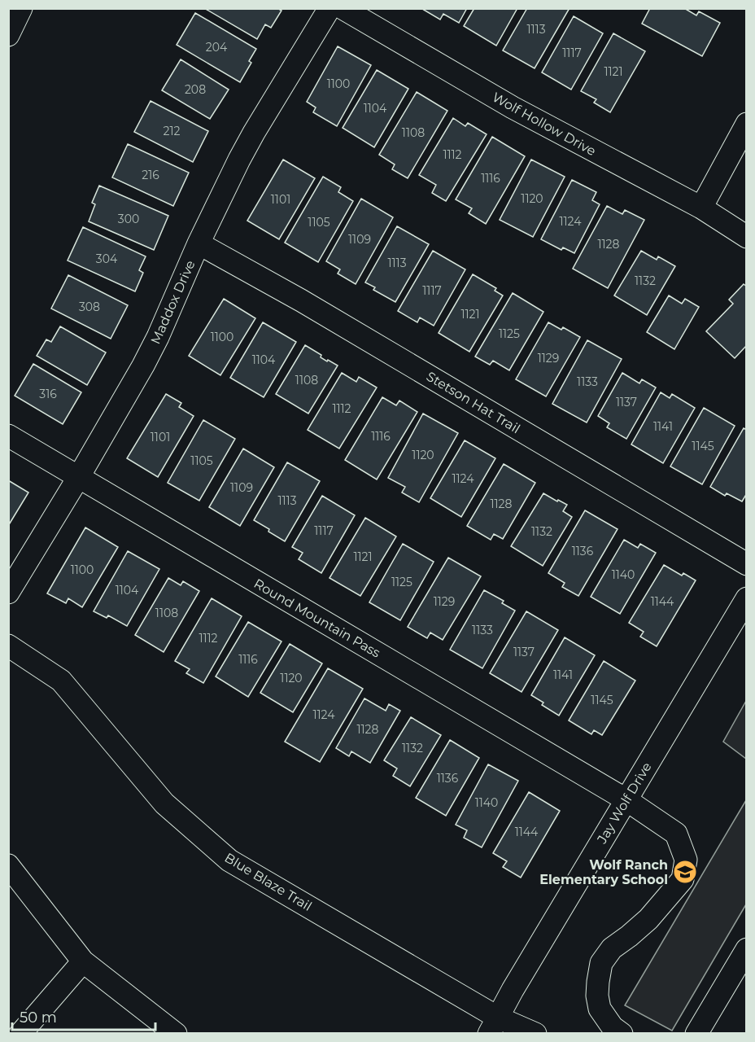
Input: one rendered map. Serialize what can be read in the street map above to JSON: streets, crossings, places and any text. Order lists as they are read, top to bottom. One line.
{"streets":{"street":["Wolf Hollow Drive","Maddox Drive","Stetson Hat Trail","Round Mountain Pass","Jay Wolf Drive","Blue Blaze Trail"]},"crossings":[["Maddox Drive","Stetson Hat Trail"],["Maddox Drive","Round Mountain Pass"],["Round Mountain Pass","Jay Wolf Drive"],["Jay Wolf Drive","Blue Blaze Trail"]],"places":{"school or university":["Wolf Ranch Elementary School"]},"house_numbers":["1113","204","1117","1121","1100","208","1104","212","1108","1112","216","1116","1120","1101","300","1124","1105","1109","1128","304","1113","1132","1117","308","1121","1125","1100","1129","1104","1108","1133","316","1137","1112","1141","1116","1101","1145","1120","1105","1124","1109","1113","1128","1117","1132","1136","1121","1100","1140","1125","1104","1129","1144","1108","1133","1112","1137","1116","1141","1120","1145","1124","1128","1132","1136","1140","1144"],"scale_bar":"50 m"}
